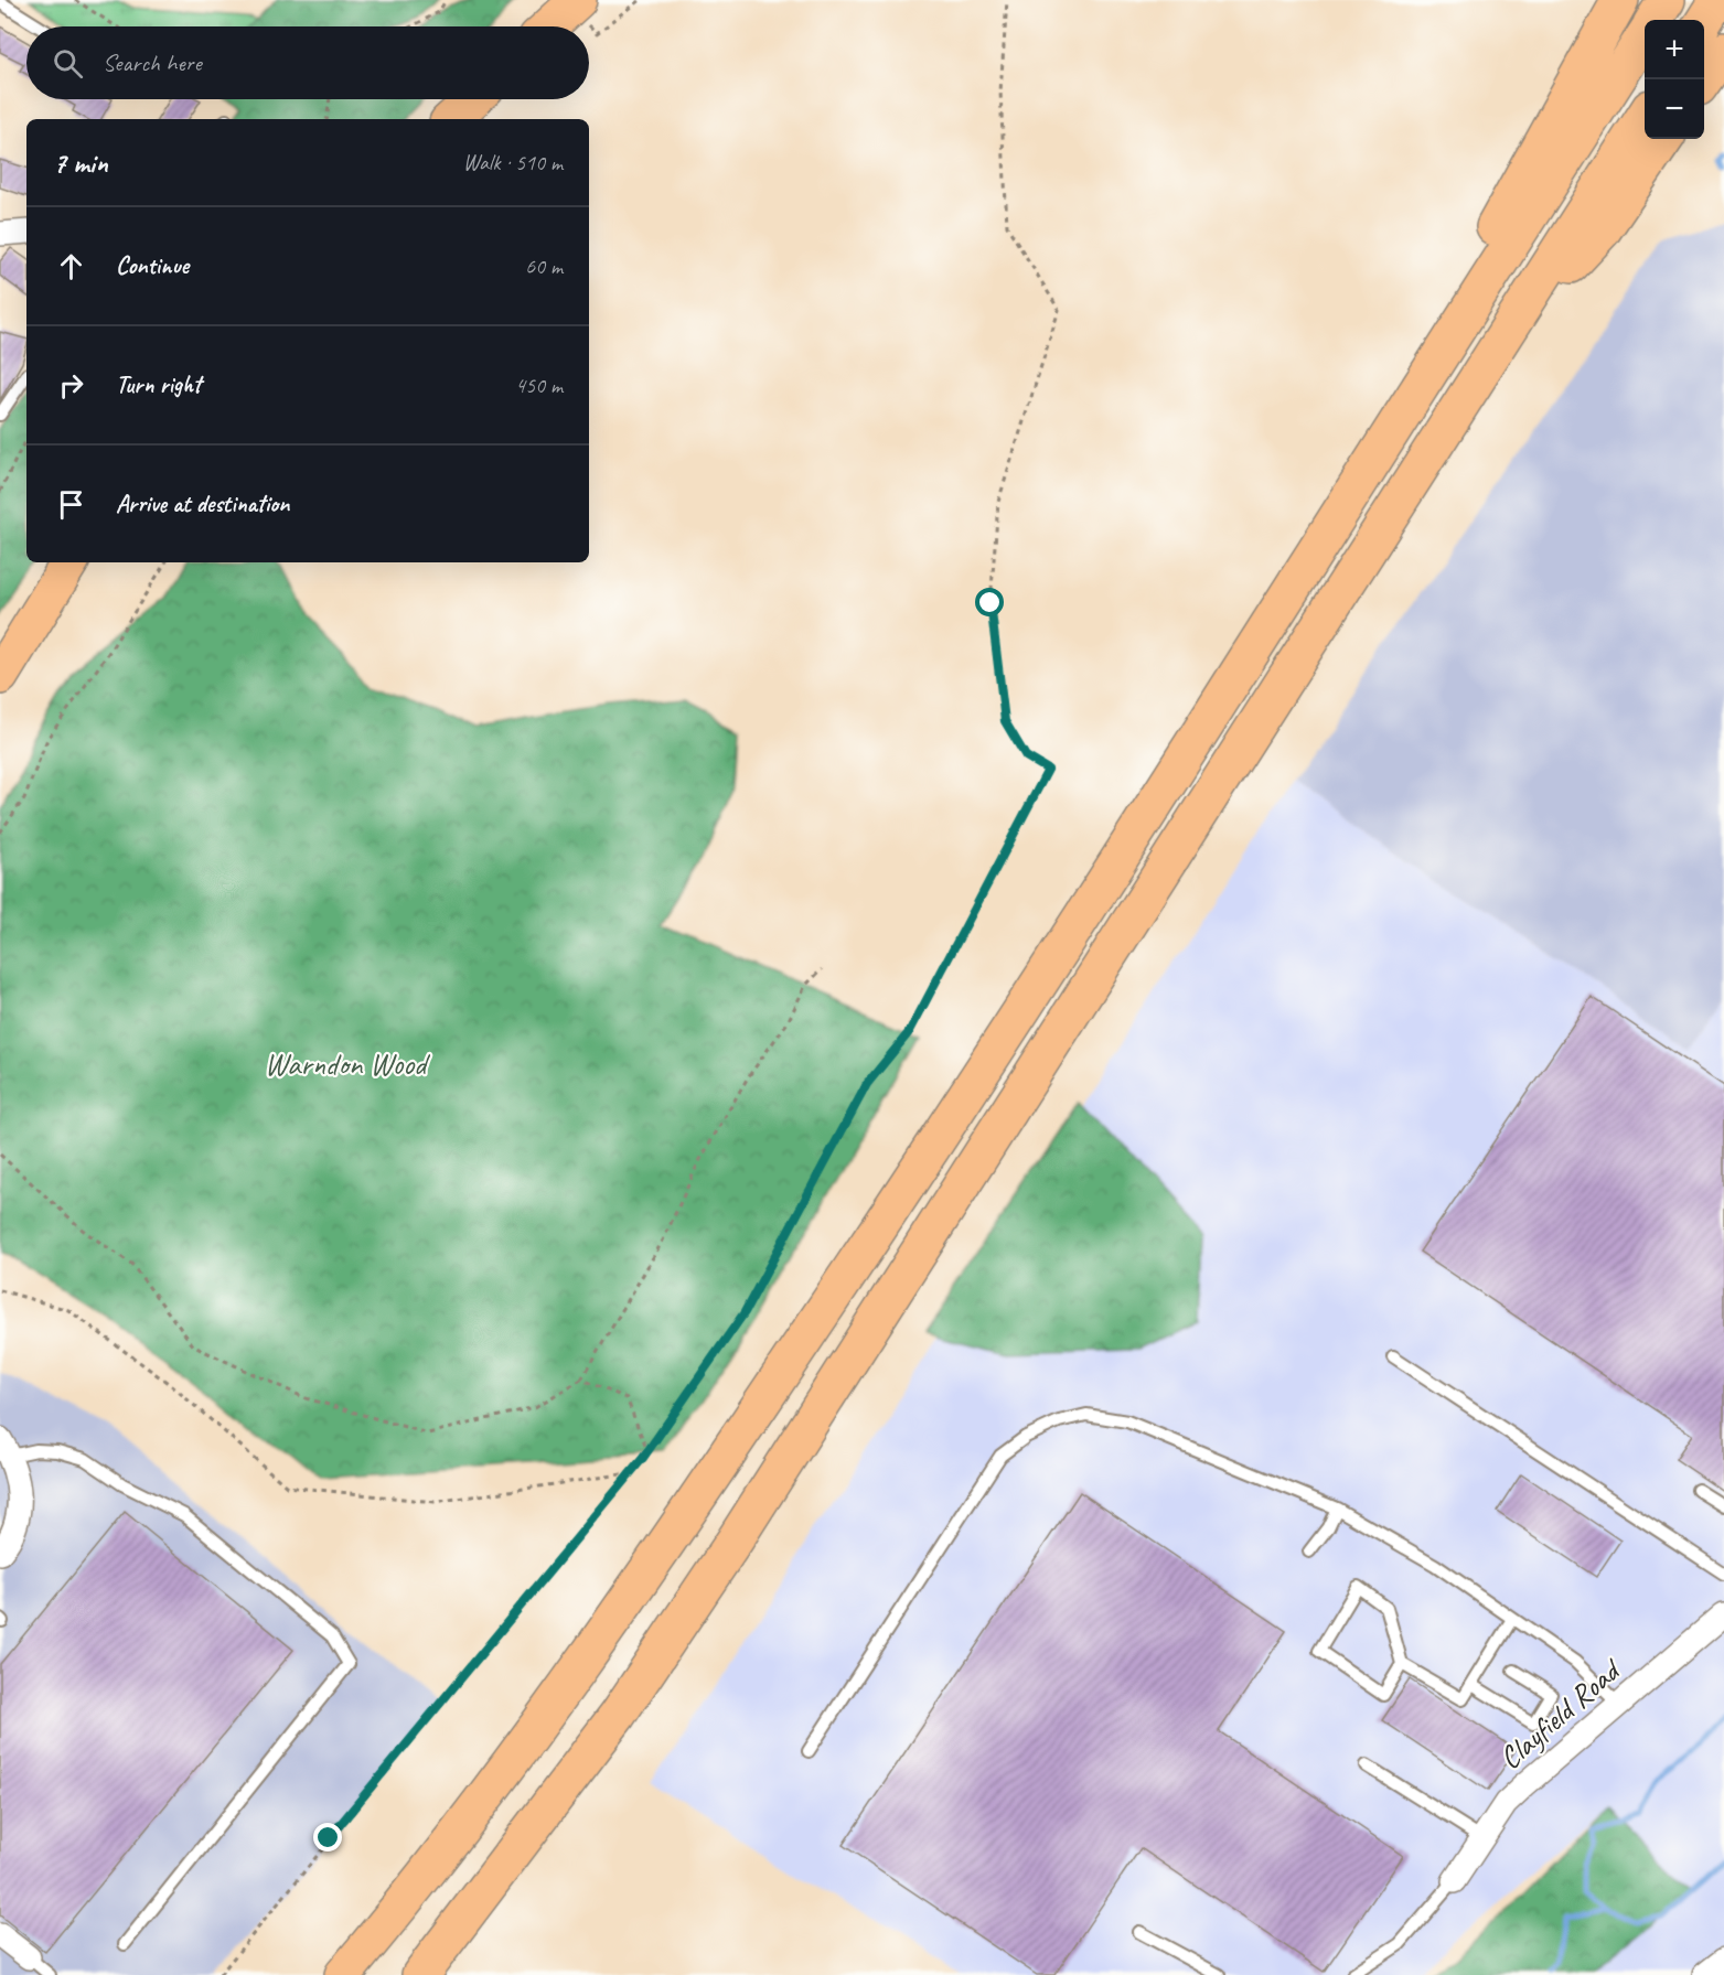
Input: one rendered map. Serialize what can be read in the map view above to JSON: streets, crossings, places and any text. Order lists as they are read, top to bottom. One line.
{"streets":{"street":["Clayfield Road"]},"parks":["Warndon Wood"],"page":{"map_buttons":["+","−"],"search":"Search here","heading":["7 min","Walk · 510 m"],"list":[["Continue","60 m"],["Turn right","450 m"],"Arrive at destination"]}}
